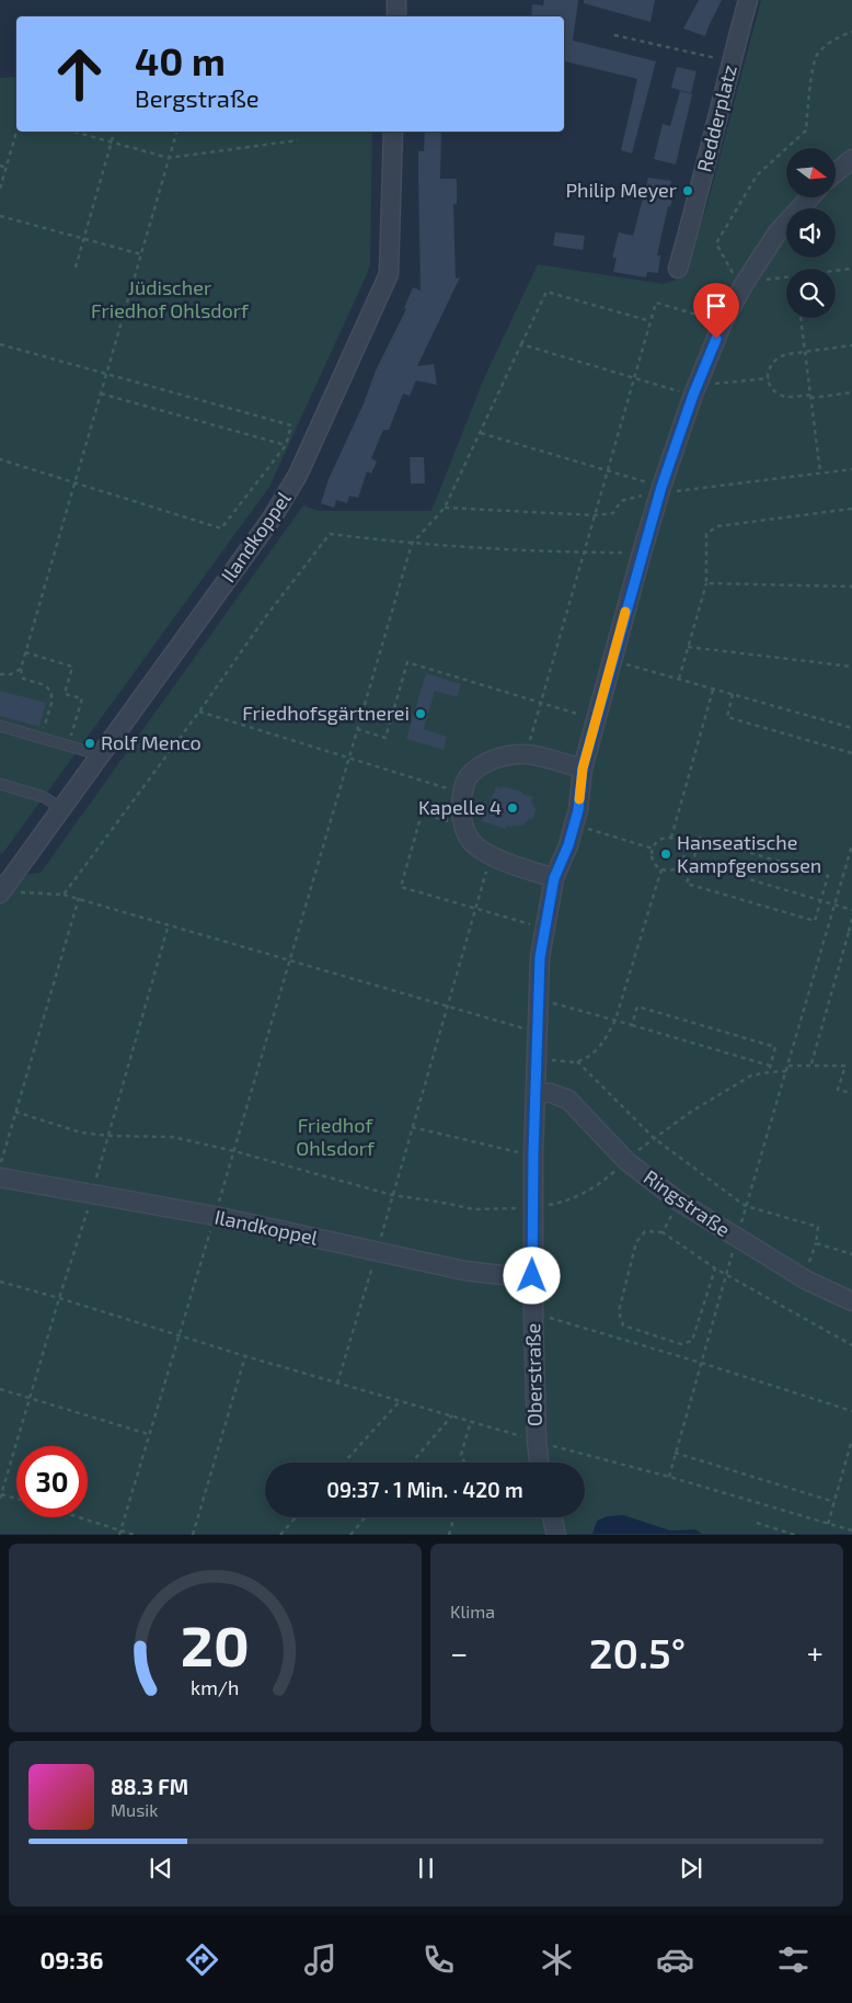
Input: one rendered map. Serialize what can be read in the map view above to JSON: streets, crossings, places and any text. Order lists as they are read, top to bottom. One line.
{"streets":{"street":["Redderplatz","Ilandkoppel","Ringstraße","Oberstraße"]},"crossings":[["Ilandkoppel","Oberstraße"],["Ringstraße","Oberstraße"]],"parks":["Jüdischer Friedhof Ohlsdorf","Friedhof Ohlsdorf"],"places":["Philip Meyer","Friedhofsgärtnerei","Rolf Menco","Kapelle 4","Hanseatische Kampfgenossen"],"north":"right","page":{"turn":["40 m","Bergstraße"],"limit":"30","trip":"09:37 · 1 Min. · 420 m","tile":"Klima","heat":["−","20.5°","+"],"song":["88.3 FM","Musik"],"tabs":"09:36","gauge":["20","km/h"]}}
